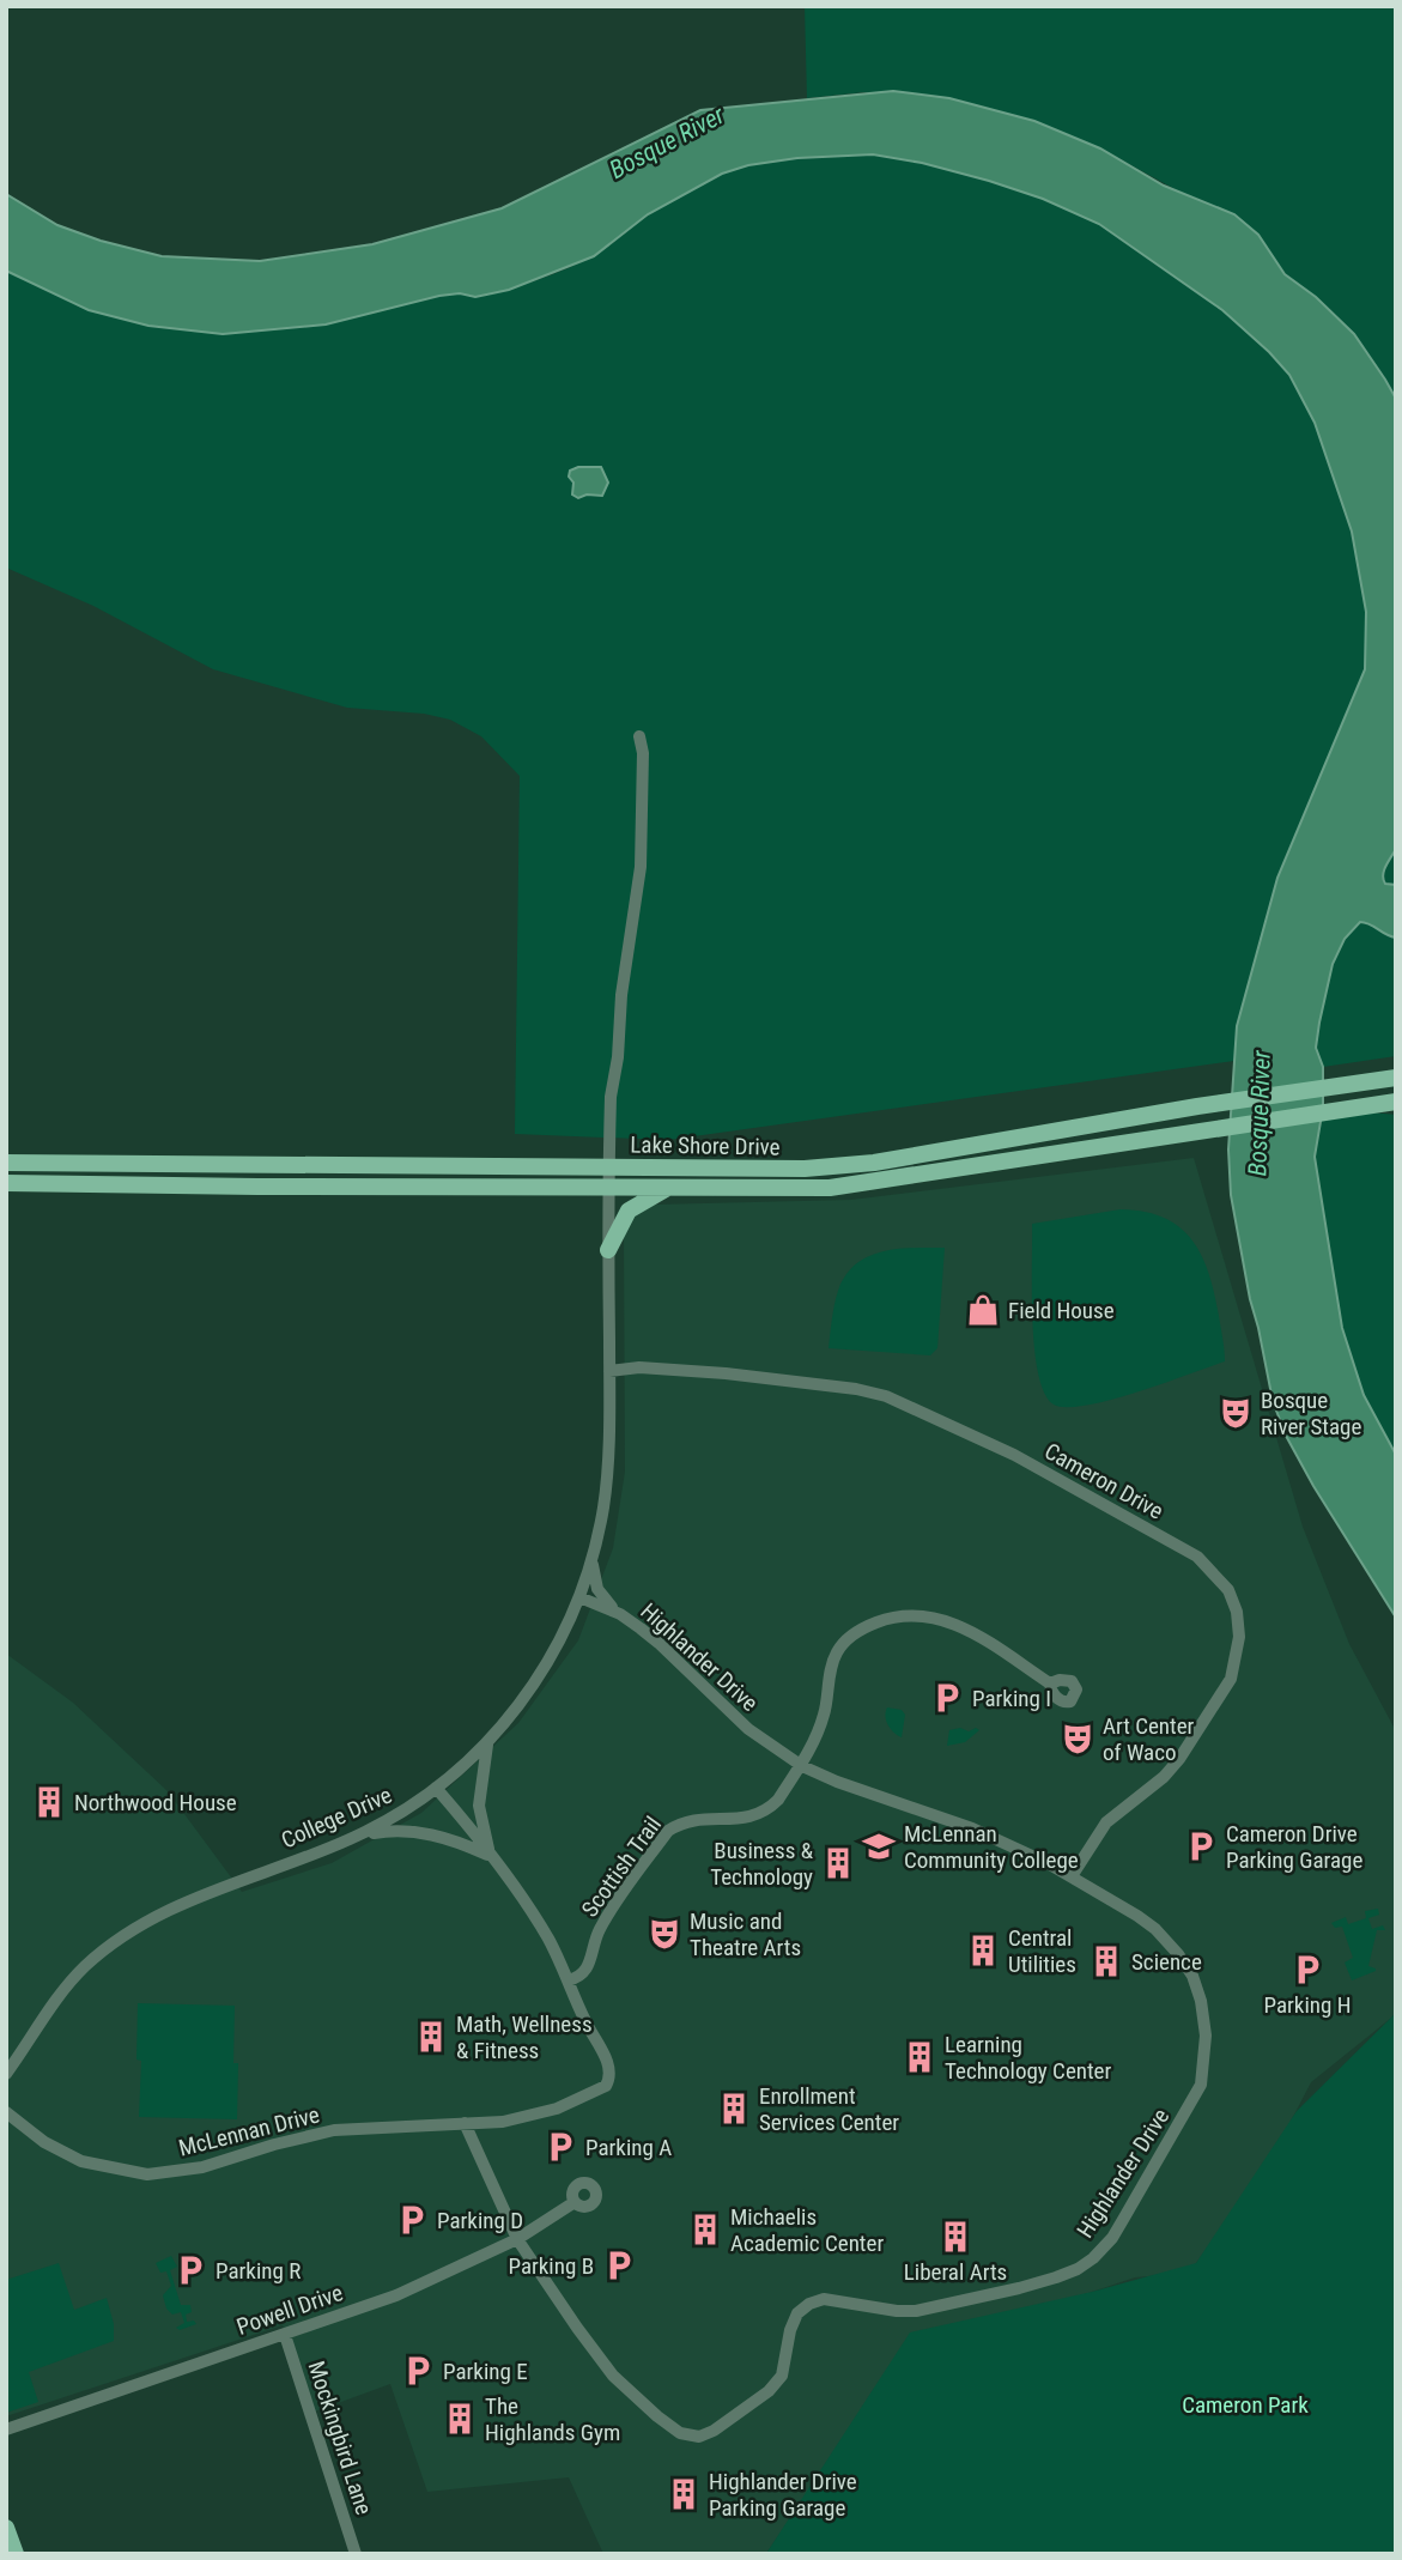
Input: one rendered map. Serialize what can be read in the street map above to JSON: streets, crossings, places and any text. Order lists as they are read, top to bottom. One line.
{"streets":{"main road":["Lake Shore Drive"],"street":["Cameron Drive","Highlander Drive","College Drive","Scottish Trail","McLennan Drive","Powell Drive","Mockingbird Lane"]},"crossings":[["Lake Shore Drive","College Drive"],["Cameron Drive","Highlander Drive"],["Cameron Drive","College Drive"],["Highlander Drive","College Drive"],["Highlander Drive","Scottish Trail"],["Highlander Drive","McLennan Drive"],["Highlander Drive","Powell Drive"],["Scottish Trail","McLennan Drive"],["Powell Drive","Mockingbird Lane"]],"water":["Bosque River"],"parks":["Cameron Park"],"places":{"shop":["Field House"],"theatre":["Bosque River Stage","Art Center of Waco","Music and Theatre Arts"],"parking":["Parking I","Cameron Drive Parking Garage","Parking H","Parking A","Parking D","Parking B","Parking R","Parking E"],"building":["Northwood House","Business & Technology","Central Utilities","Science","Math, Wellness & Fitness","Learning Technology Center","Enrollment Services Center","Michaelis Academic Center","Liberal Arts","The Highlands Gym","Highlander Drive Parking Garage"],"school or university":["McLennan Community College"]}}
